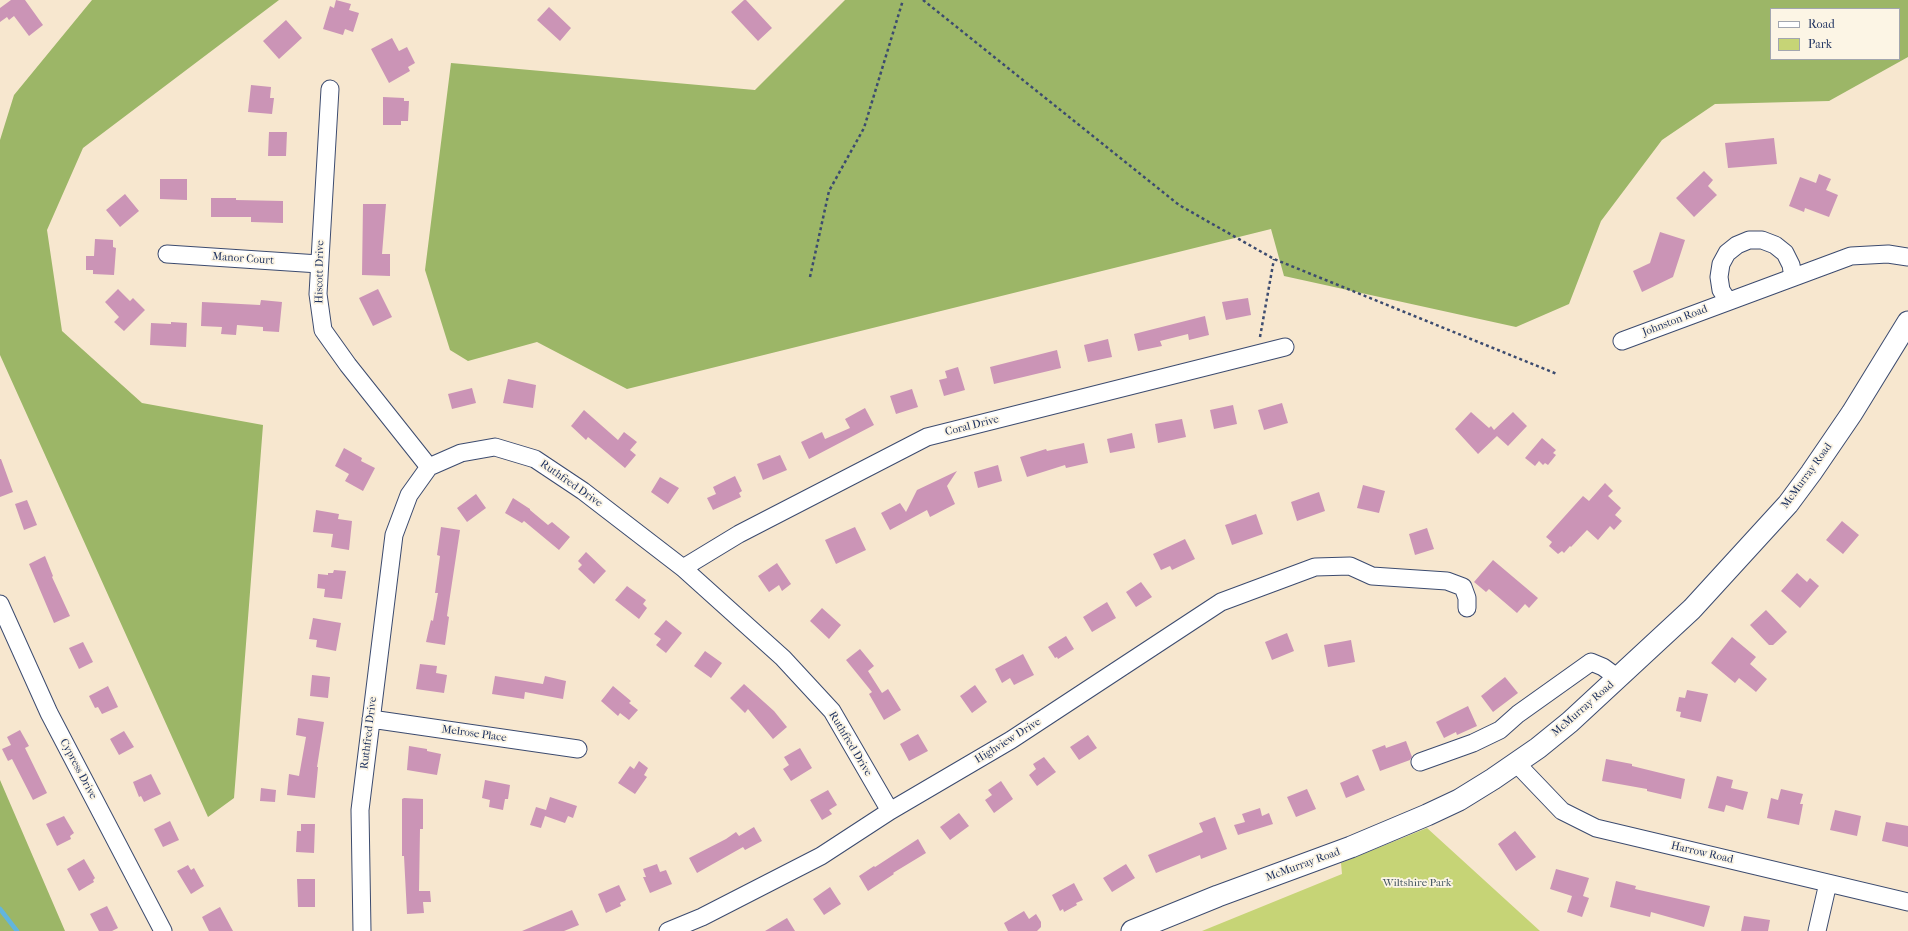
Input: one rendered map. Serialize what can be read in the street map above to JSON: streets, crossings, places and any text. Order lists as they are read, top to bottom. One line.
{"streets":{"main road":["McMurray Road"],"street":["Manor Court","Hiscott Drive","Johnston Road","Coral Drive","Ruthfred Drive","Melrose Place","Highview Drive","Cypress Drive","Harrow Road"]},"crossings":[["Manor Court","Hiscott Drive"],["Hiscott Drive","Ruthfred Drive"],["Coral Drive","Ruthfred Drive"],["McMurray Road","Harrow Road"],["Ruthfred Drive","Melrose Place"],["Ruthfred Drive","Highview Drive"]],"parks":["Wiltshire Park"],"legend":["Road","Park"]}
